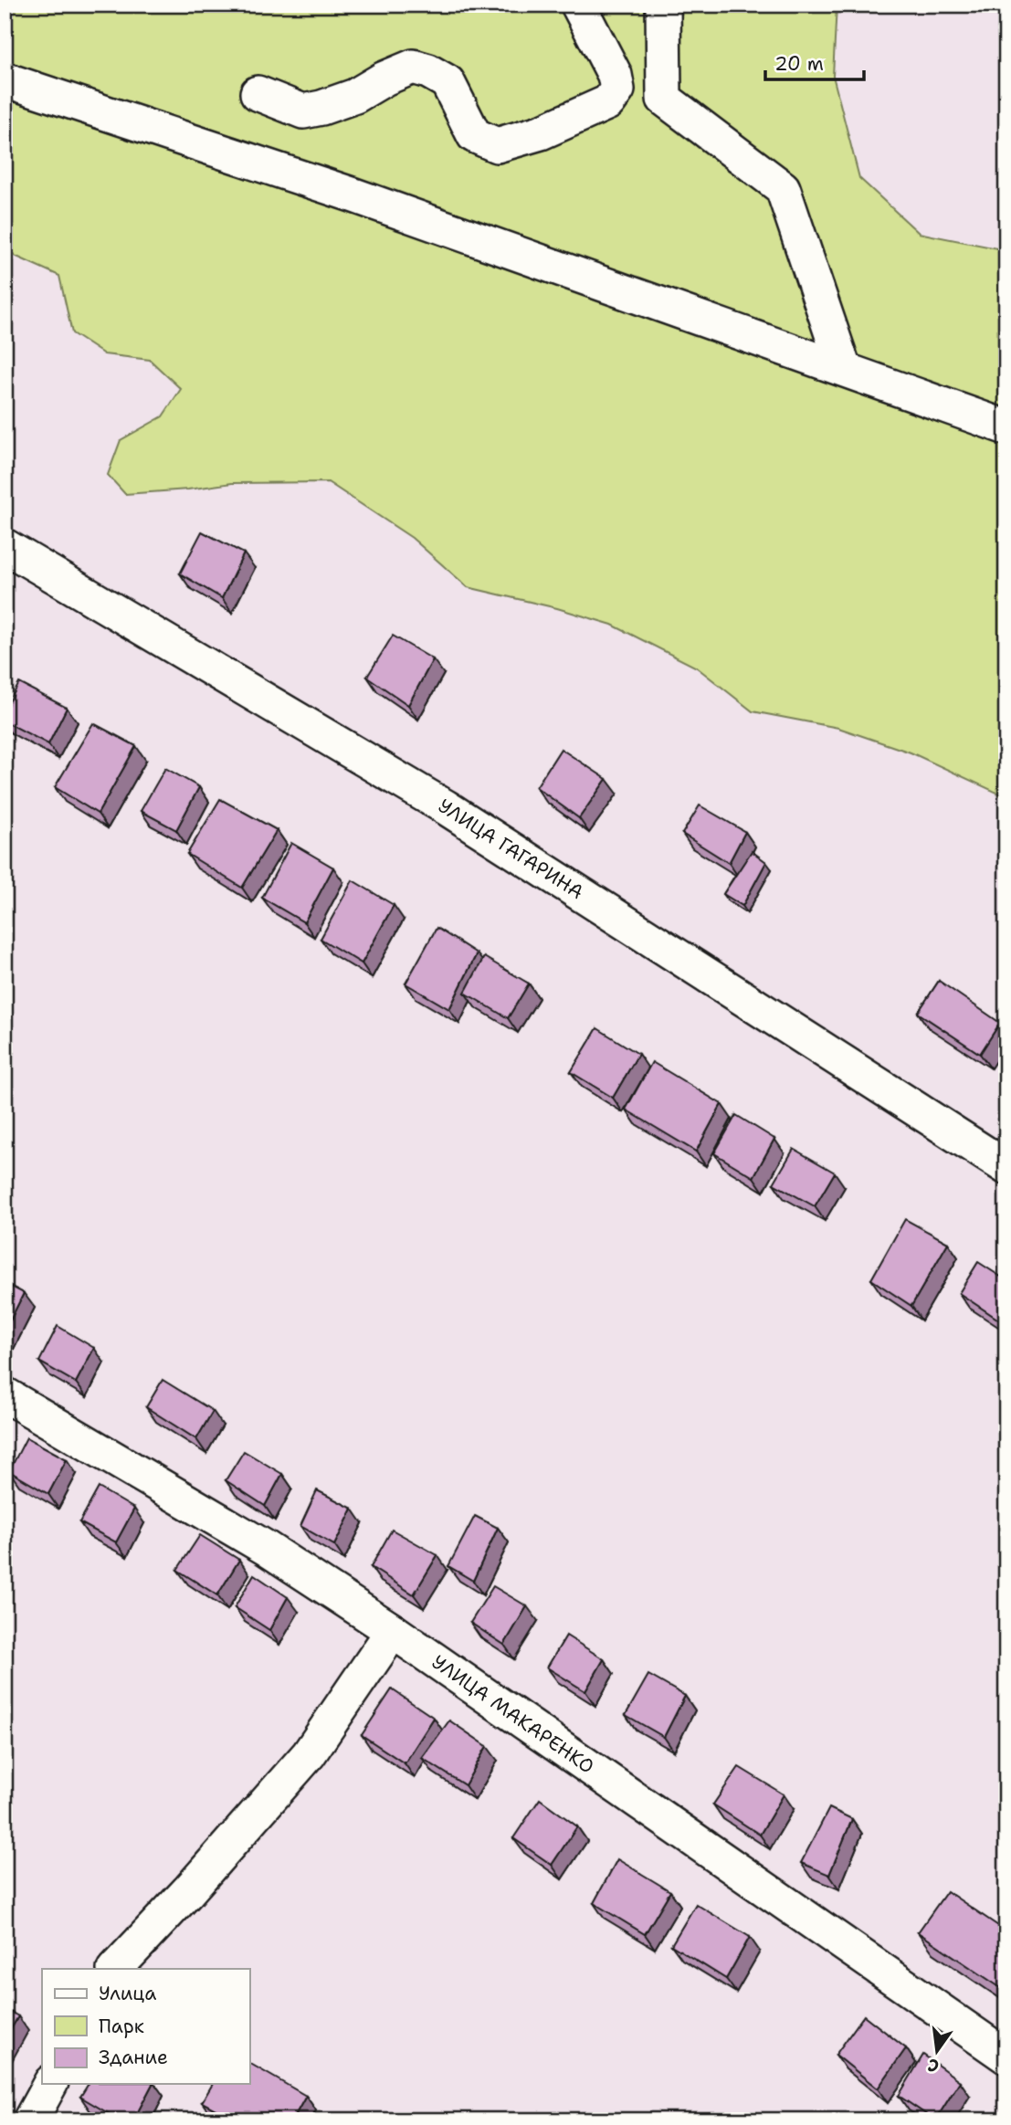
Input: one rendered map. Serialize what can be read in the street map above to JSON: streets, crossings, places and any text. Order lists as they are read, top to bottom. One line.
{"streets":{"street":["УЛИЦА ГАГАРИНА","УЛИЦА МАКАРЕНКО"]},"legend":["Улица","Парк","Здание"],"scale_bar":"20 m","north":"bottom"}
